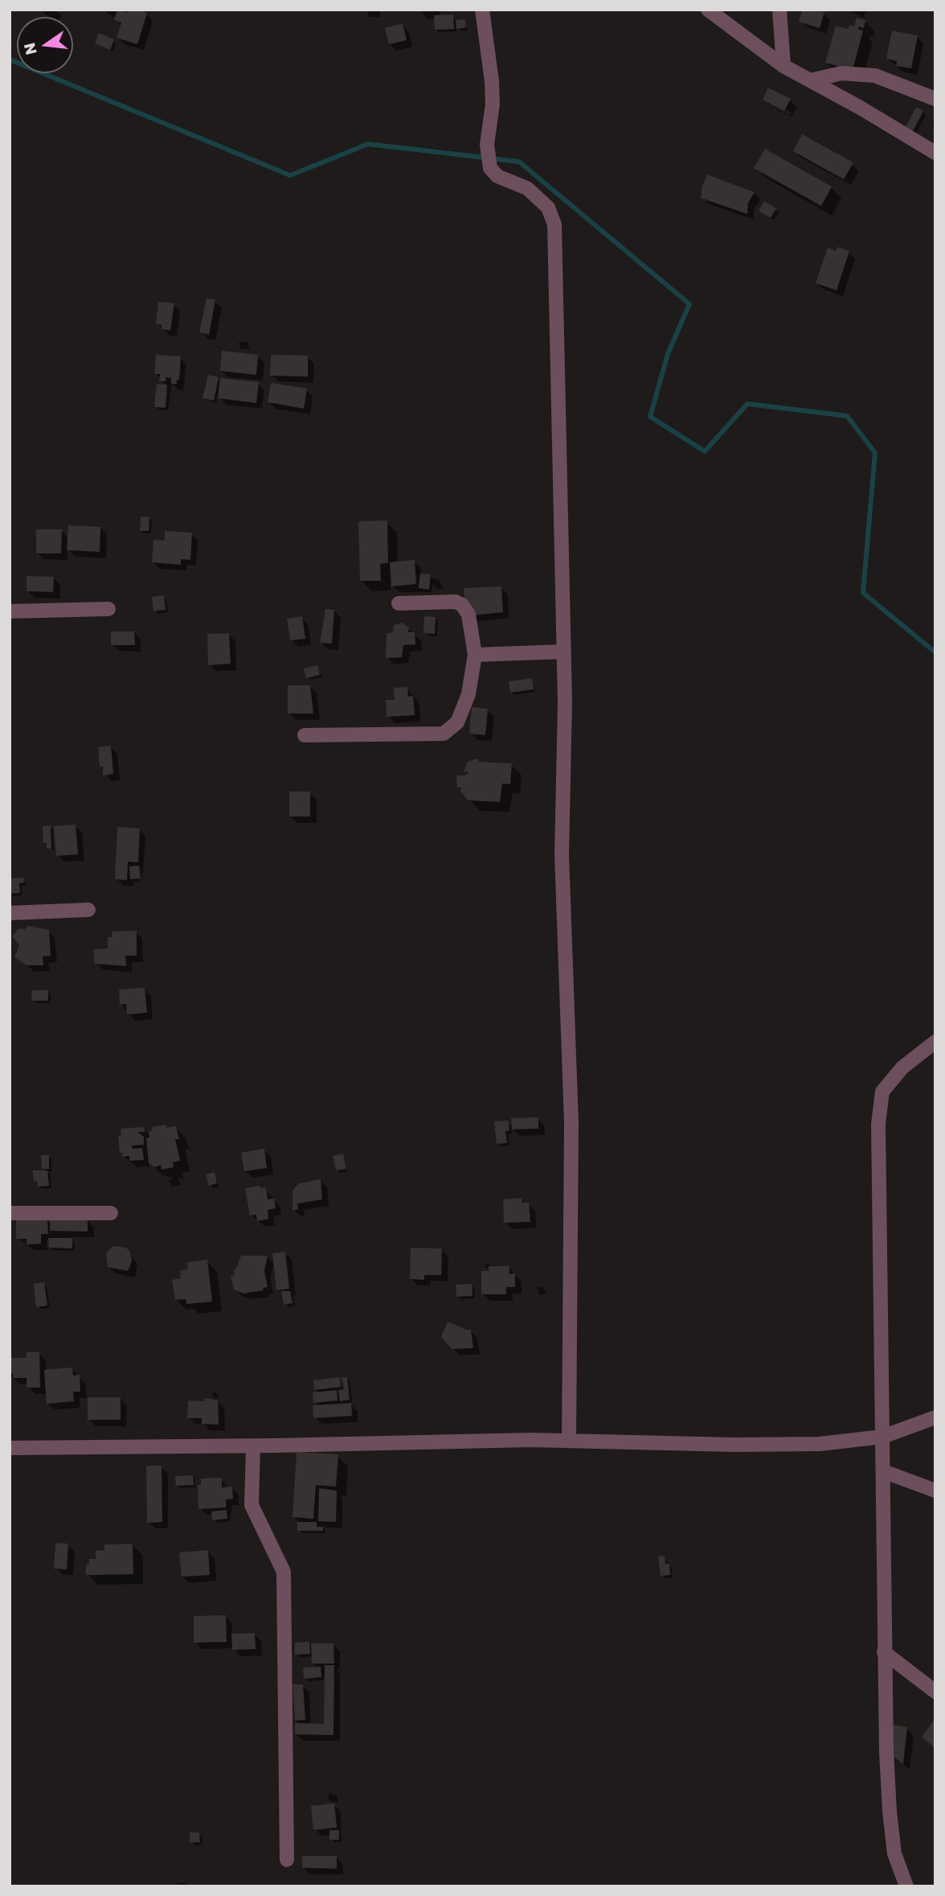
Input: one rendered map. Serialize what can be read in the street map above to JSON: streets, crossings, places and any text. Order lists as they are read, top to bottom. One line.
{"north":"left"}
